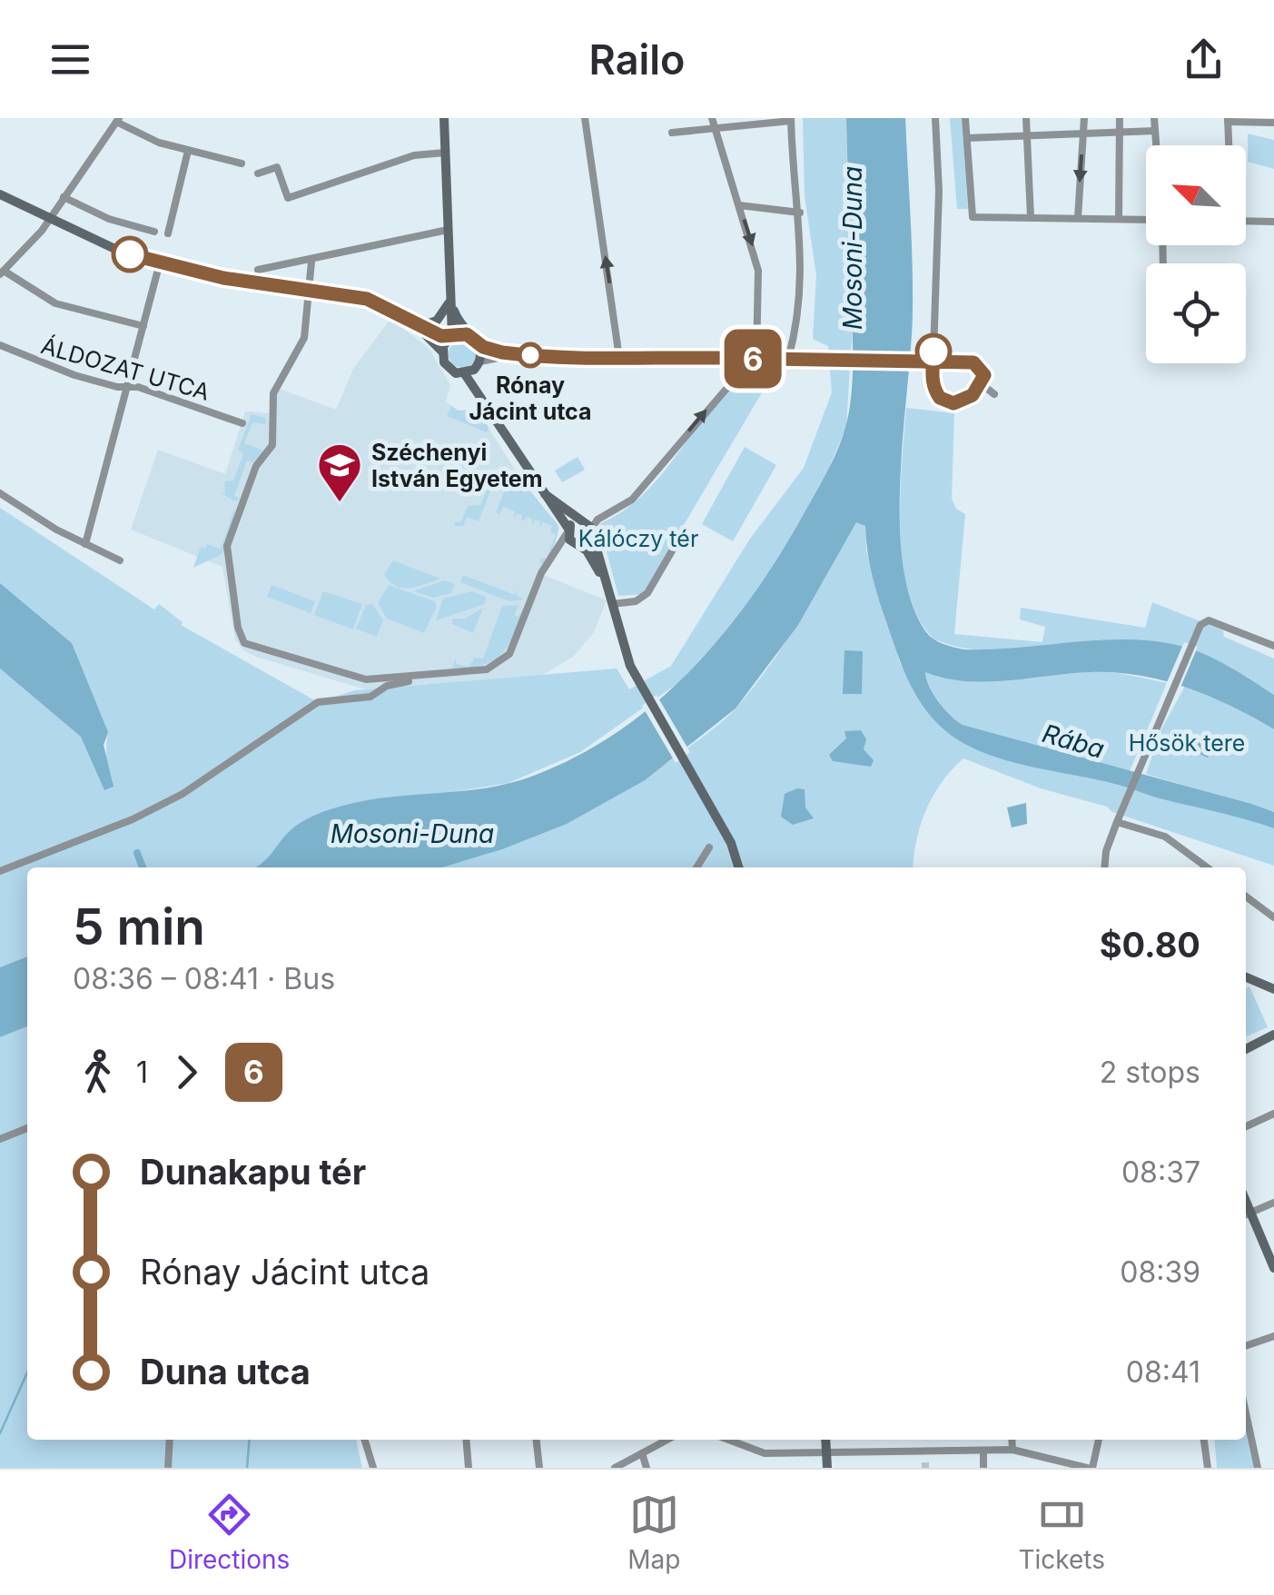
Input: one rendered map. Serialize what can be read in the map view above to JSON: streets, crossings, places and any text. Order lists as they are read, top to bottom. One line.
{"streets":{"street":["ÁLDOZAT UTCA"]},"water":["Mosoni-Duna","Rába"],"parks":["Kálóczy tér","Hősök tere"],"places":{"other":["Rónay Jácint utca"],"school or university":["Széchenyi István Egyetem"]},"lines":["bus line 6"],"north":"top left","page":{"header":"Railo","on_map":"6","heading":["5 min","08:36 – 08:41 · Bus","$0.80"],"legs":["1","6","2 stops"],"list":[{"name":"Dunakapu tér","value":"08:37"},{"name":"Rónay Jácint utca","value":"08:39"},{"name":"Duna utca","value":"08:41"}],"tabs":["Directions","Map","Tickets"]}}
